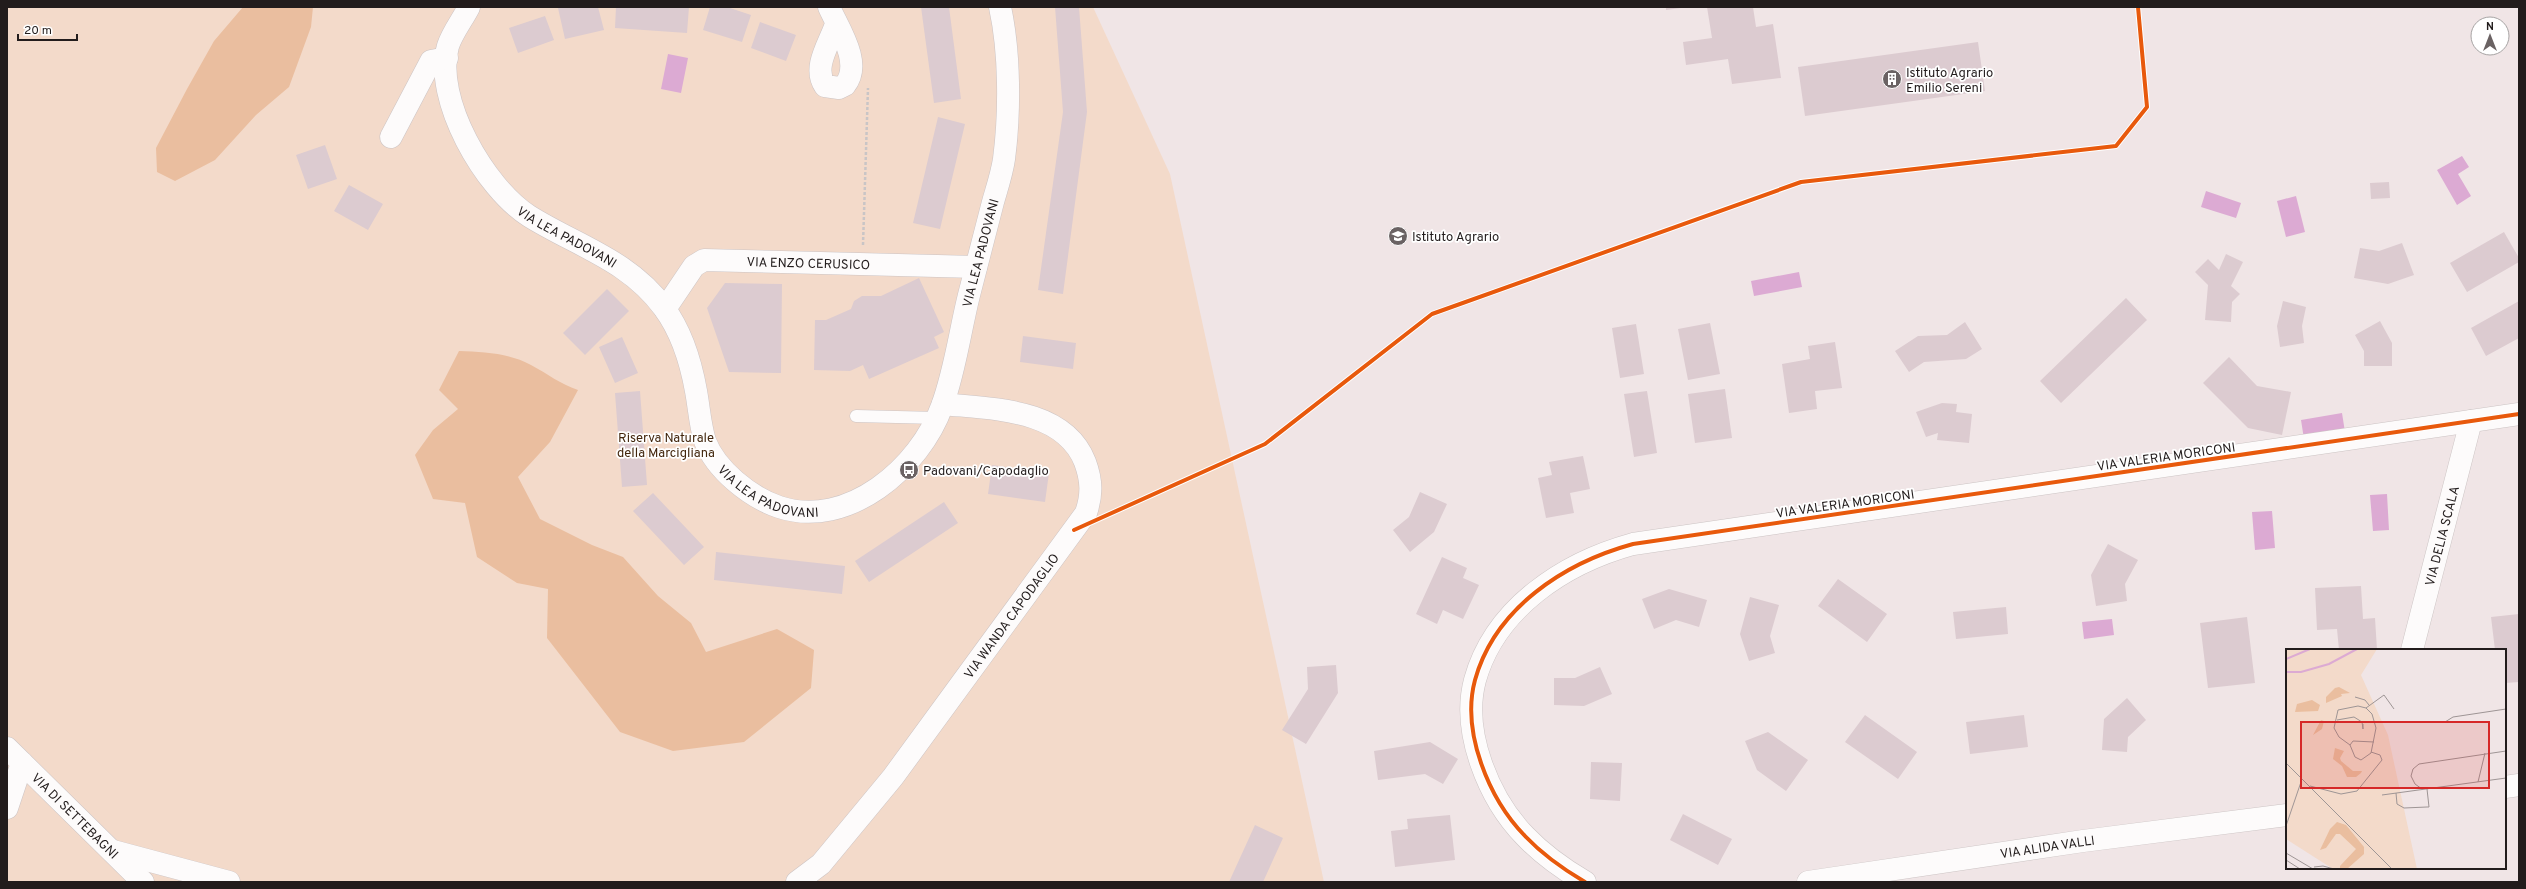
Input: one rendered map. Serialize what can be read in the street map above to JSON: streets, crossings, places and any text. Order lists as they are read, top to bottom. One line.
{"streets":{"street":["VIA LEA PADOVANI","VIA ENZO CERUSICO","VIA VALERIA MORICONI","VIA DELIA SCALA","VIA WANDA CAPODAGLIO","VIA DI SETTEBAGNI","VIA ALIDA VALLI"]},"crossings":[["VIA LEA PADOVANI","VIA ENZO CERUSICO"],["VIA LEA PADOVANI","VIA WANDA CAPODAGLIO"],["VIA VALERIA MORICONI","VIA DELIA SCALA"]],"parks":["Riserva Naturale della Marcigliana"],"places":{"building":["Istituto Agrario Emilio Sereni"],"school or university":["Istituto Agrario"],"bus stop":["Padovani/Capodaglio"]},"scale_bar":"20 m","north":"top"}
